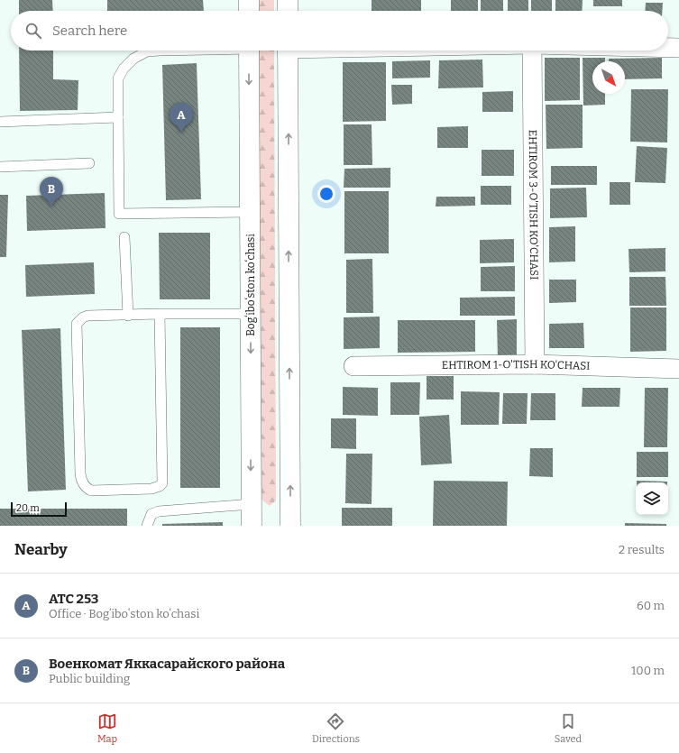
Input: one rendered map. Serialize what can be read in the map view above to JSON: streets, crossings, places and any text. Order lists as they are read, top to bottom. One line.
{"streets":{"street":["EHTIROM 3-O'TISH KO'CHASI","Bogʻiboʻston koʻchasi","EHTIROM 1-O'TISH KO'CHASI"]},"crossings":[["EHTIROM 3-O'TISH KO'CHASI","EHTIROM 1-O'TISH KO'CHASI"]],"scale_bar":"20 m","north":"bottom right","page":{"search":"Search here","pins":["A","B"],"scale":"20 m","heading":["Nearby","2 results"],"list":[{"mark":"A","name":"АТС 253","note":"Office · Bogʻiboʻston koʻchasi","value":"60 m"},{"mark":"B","name":"Военкомат Яккасарайского района","note":"Public building","value":"100 m"}],"nav":["Map","Directions","Saved"]}}
